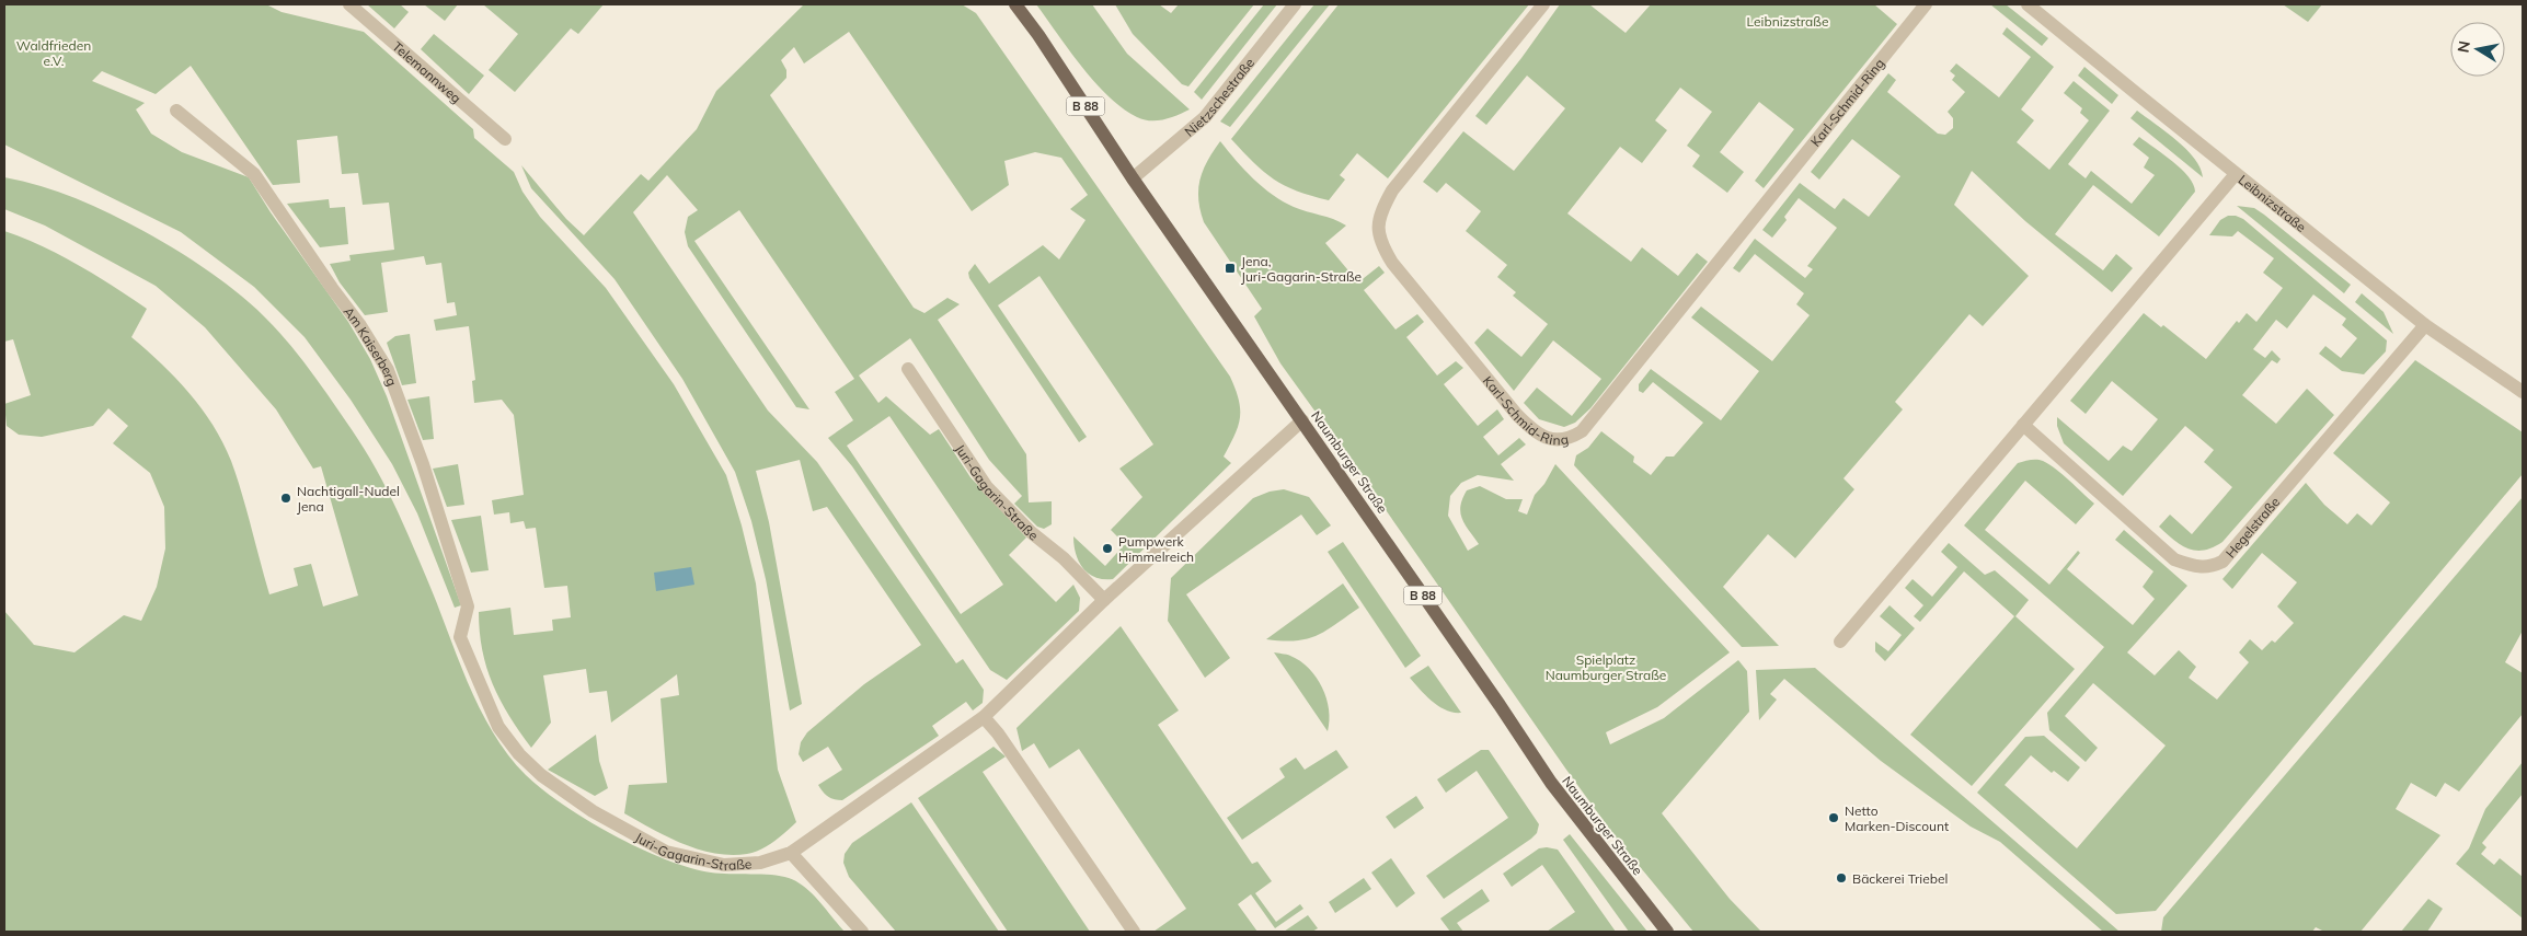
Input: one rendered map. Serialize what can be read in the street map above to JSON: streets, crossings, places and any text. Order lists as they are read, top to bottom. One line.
{"streets":{"main road":["B 88","Naumburger Straße"],"street":["Telemannweg","Nietzschestraße","Karl-Schmid-Ring","Leibnizstraße","Am Kaiserberg","Juri-Gagarin-Straße","Hegelstraße"]},"crossings":[["Nietzschestraße","Naumburger Straße"],["Leibnizstraße","Hegelstraße"],["Am Kaiserberg","Juri-Gagarin-Straße"],["Naumburger Straße","Juri-Gagarin-Straße"]],"parks":["Leibnizstraße","Waldfrieden e.V.","Spielplatz Naumburger Straße"],"places":{"transit":["Jena, Juri-Gagarin-Straße"],"other":["Nachtigall-Nudel Jena","Pumpwerk Himmelreich","Netto Marken-Discount","Bäckerei Triebel"]},"north":"left"}
